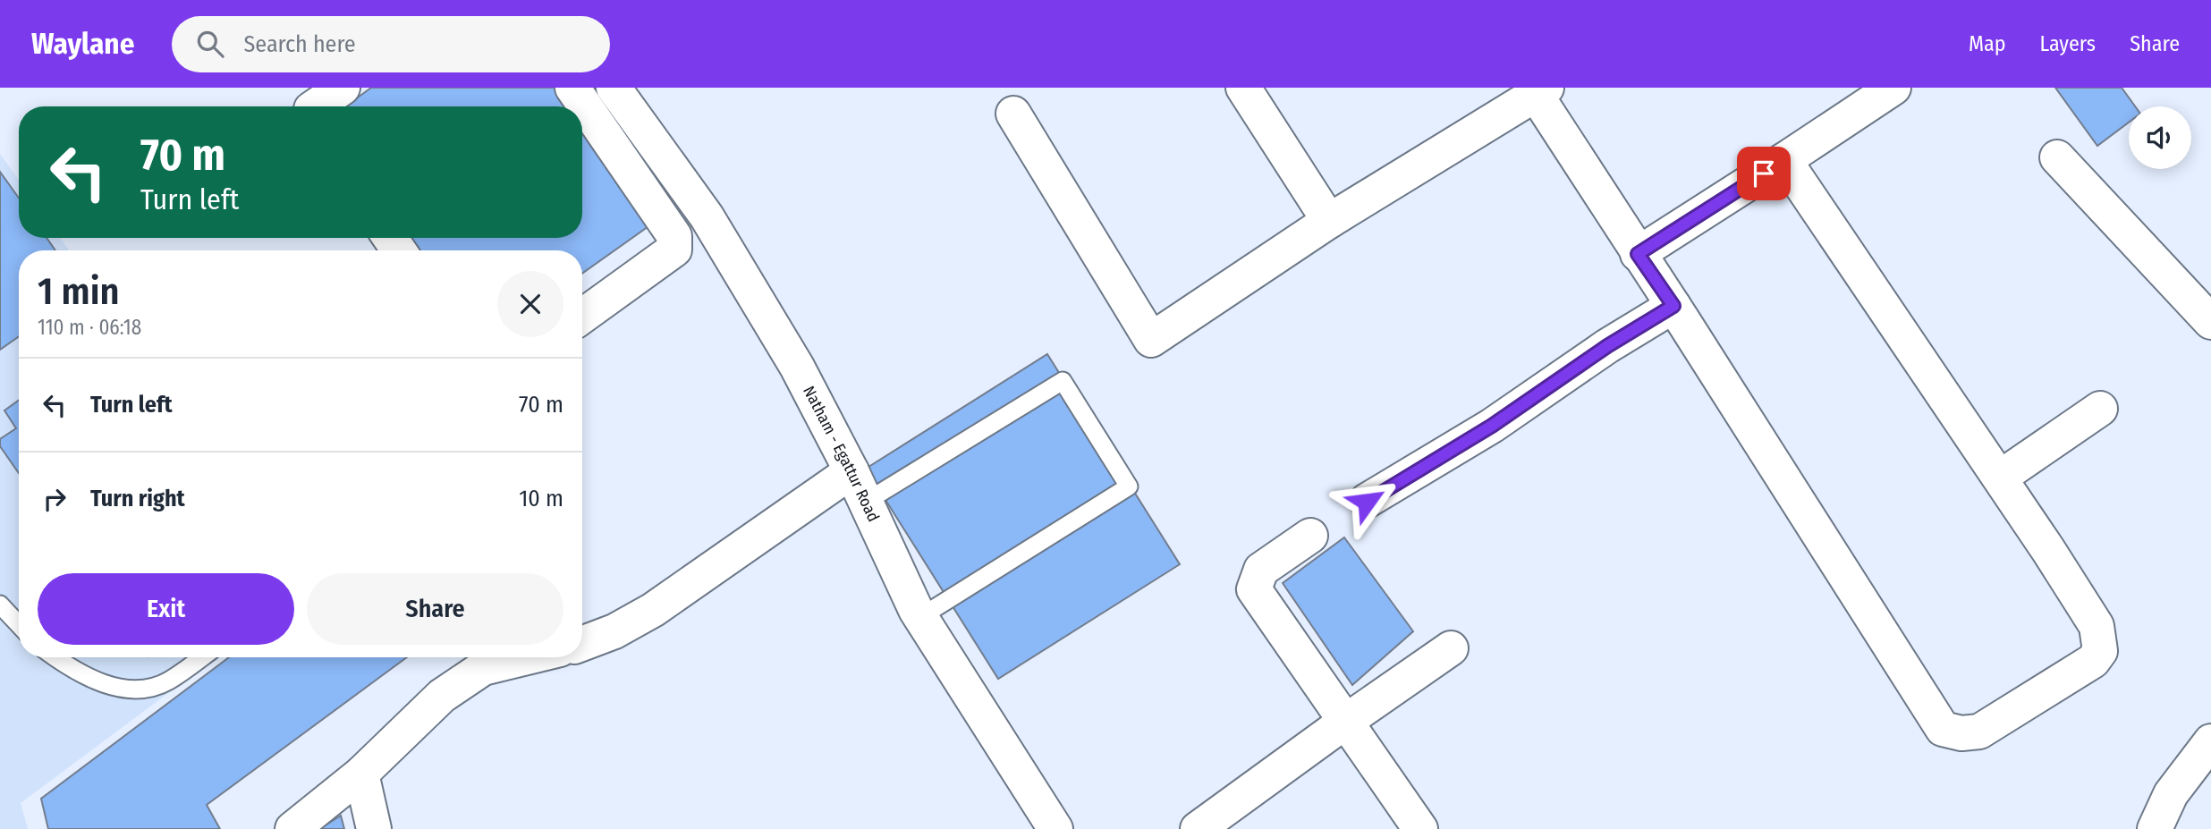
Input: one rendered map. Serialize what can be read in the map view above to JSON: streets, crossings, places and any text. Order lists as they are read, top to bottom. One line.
{"streets":{"street":["Natham - Egattur Road"]},"page":{"header":"Waylane","search":"Search here","nav":["Map","Layers","Share"],"turn":["70 m","Turn left"],"heading":["1 min","110 m · 06:18"],"list":[{"name":"Turn left","value":"70 m"},{"name":"Turn right","value":"10 m"}],"buttons":["Exit","Share"]}}
